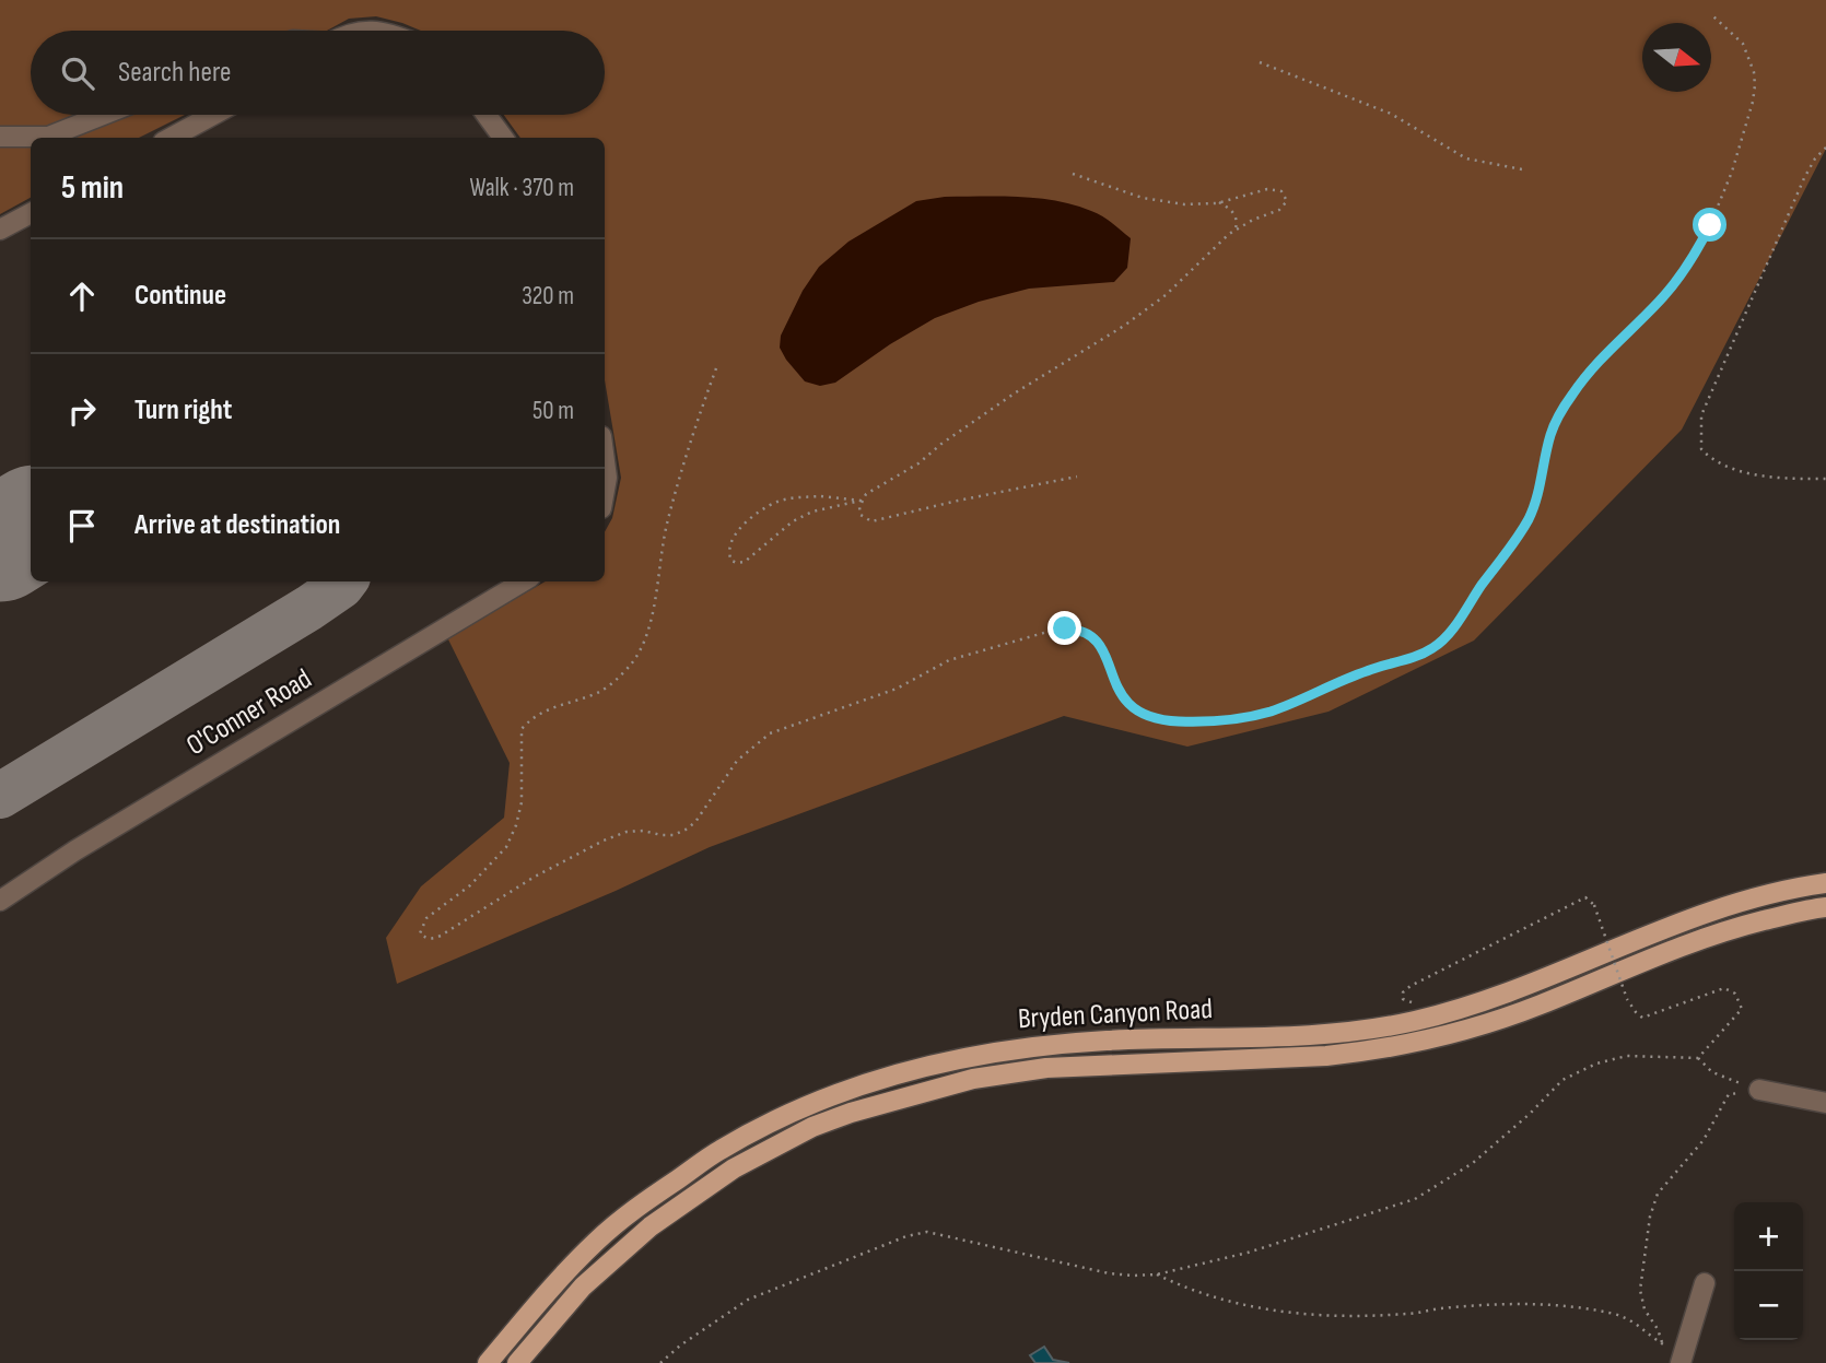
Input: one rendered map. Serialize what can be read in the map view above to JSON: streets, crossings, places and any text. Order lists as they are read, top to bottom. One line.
{"streets":{"main road":["Bryden Canyon Road"],"street":["O'Conner Road"]},"north":"right","page":{"search":"Search here","heading":["5 min","Walk · 370 m"],"list":[["Continue","320 m"],["Turn right","50 m"],"Arrive at destination"],"map_buttons":["+","−"]}}
